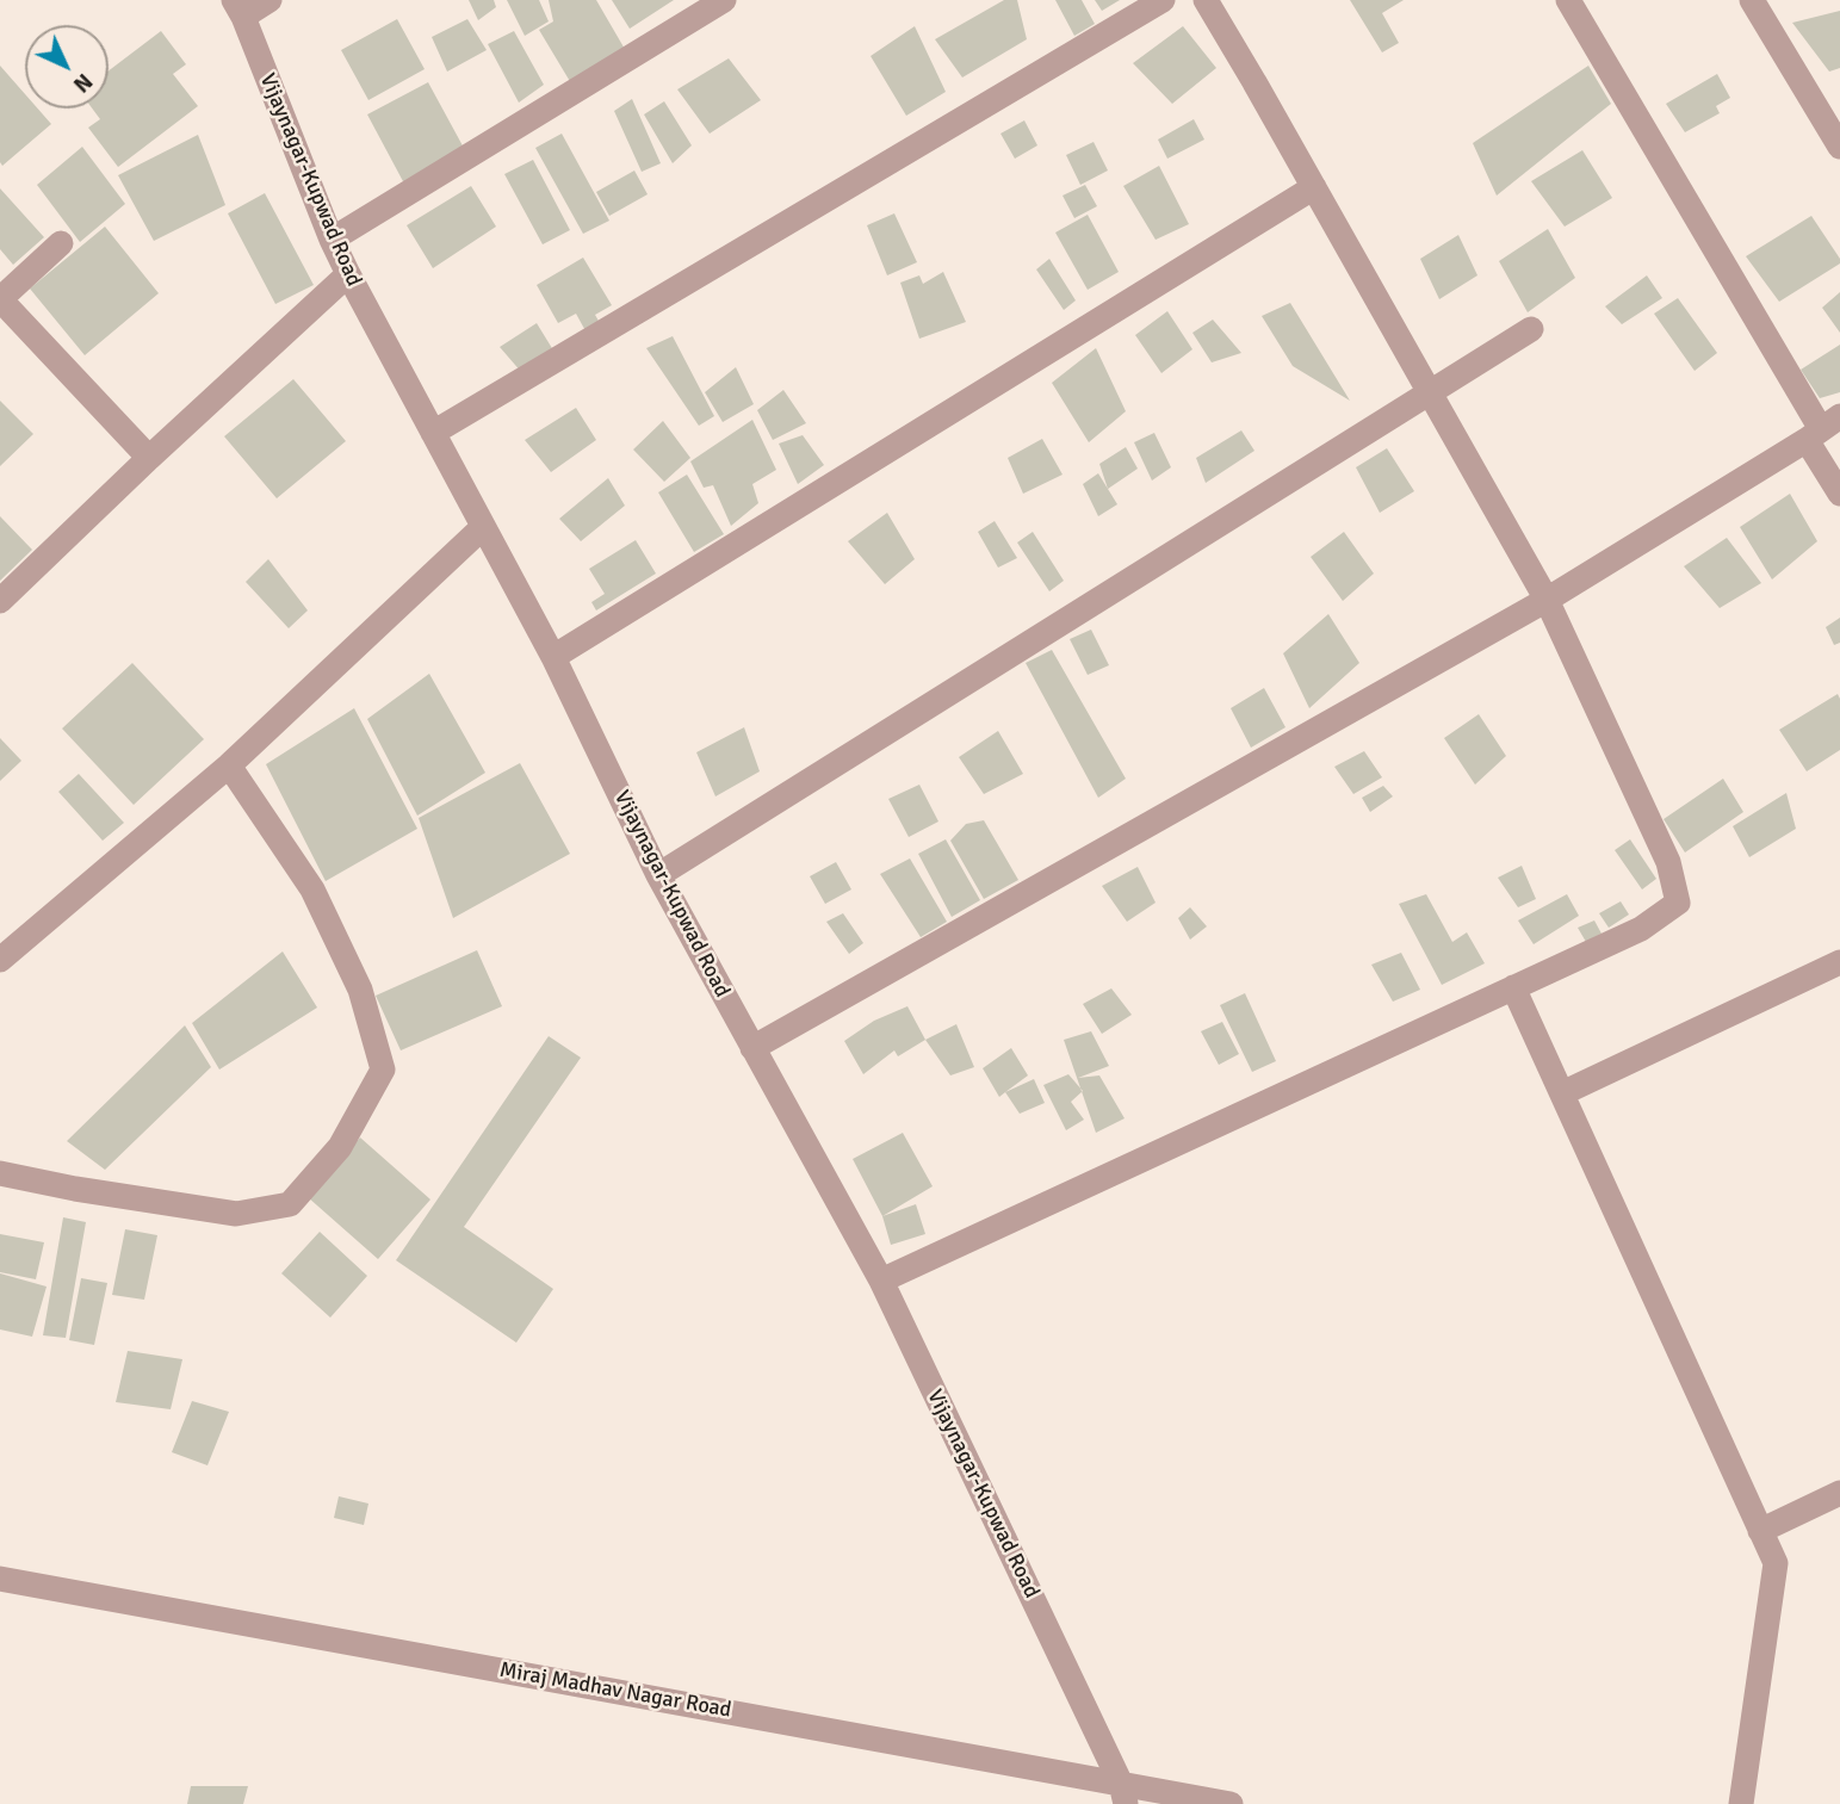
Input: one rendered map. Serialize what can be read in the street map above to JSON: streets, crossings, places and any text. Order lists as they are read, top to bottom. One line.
{"streets":{"street":["Vijaynagar-Kupwad Road","Miraj Madhav Nagar Road"]},"crossings":[["Vijaynagar-Kupwad Road","Miraj Madhav Nagar Road"]],"north":"bottom right"}
